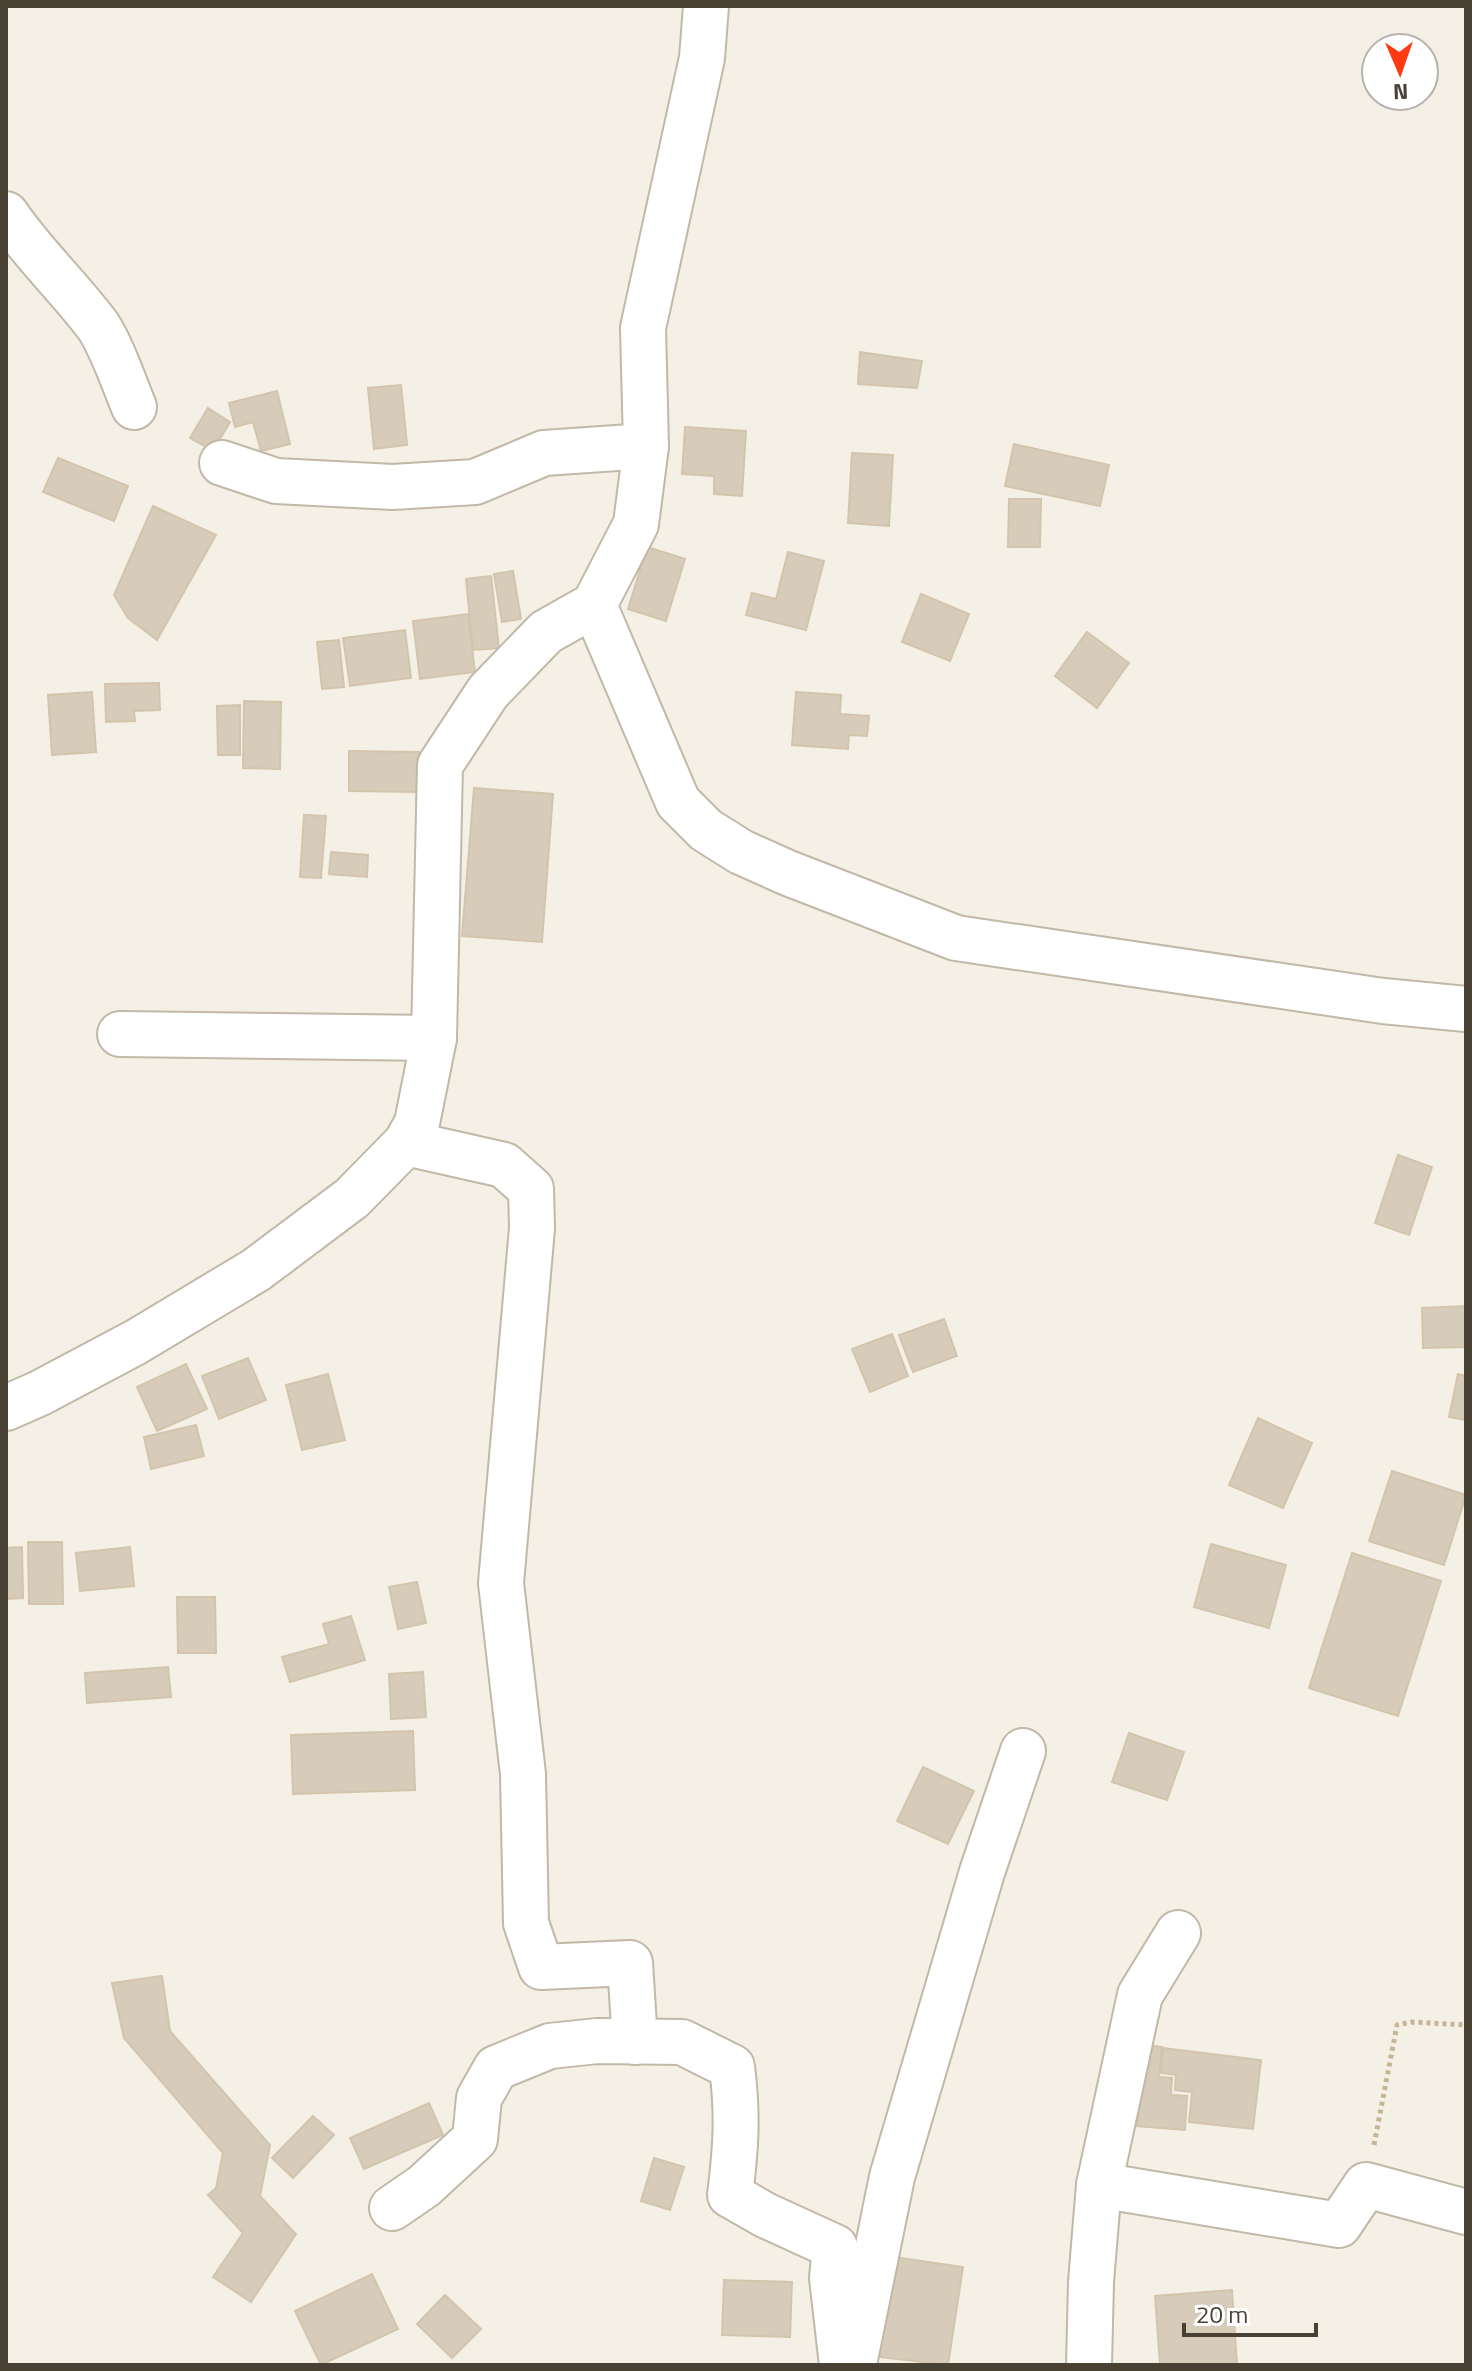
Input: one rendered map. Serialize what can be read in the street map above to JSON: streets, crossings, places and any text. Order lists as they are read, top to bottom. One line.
{"scale_bar":"20 m","north":"bottom"}
